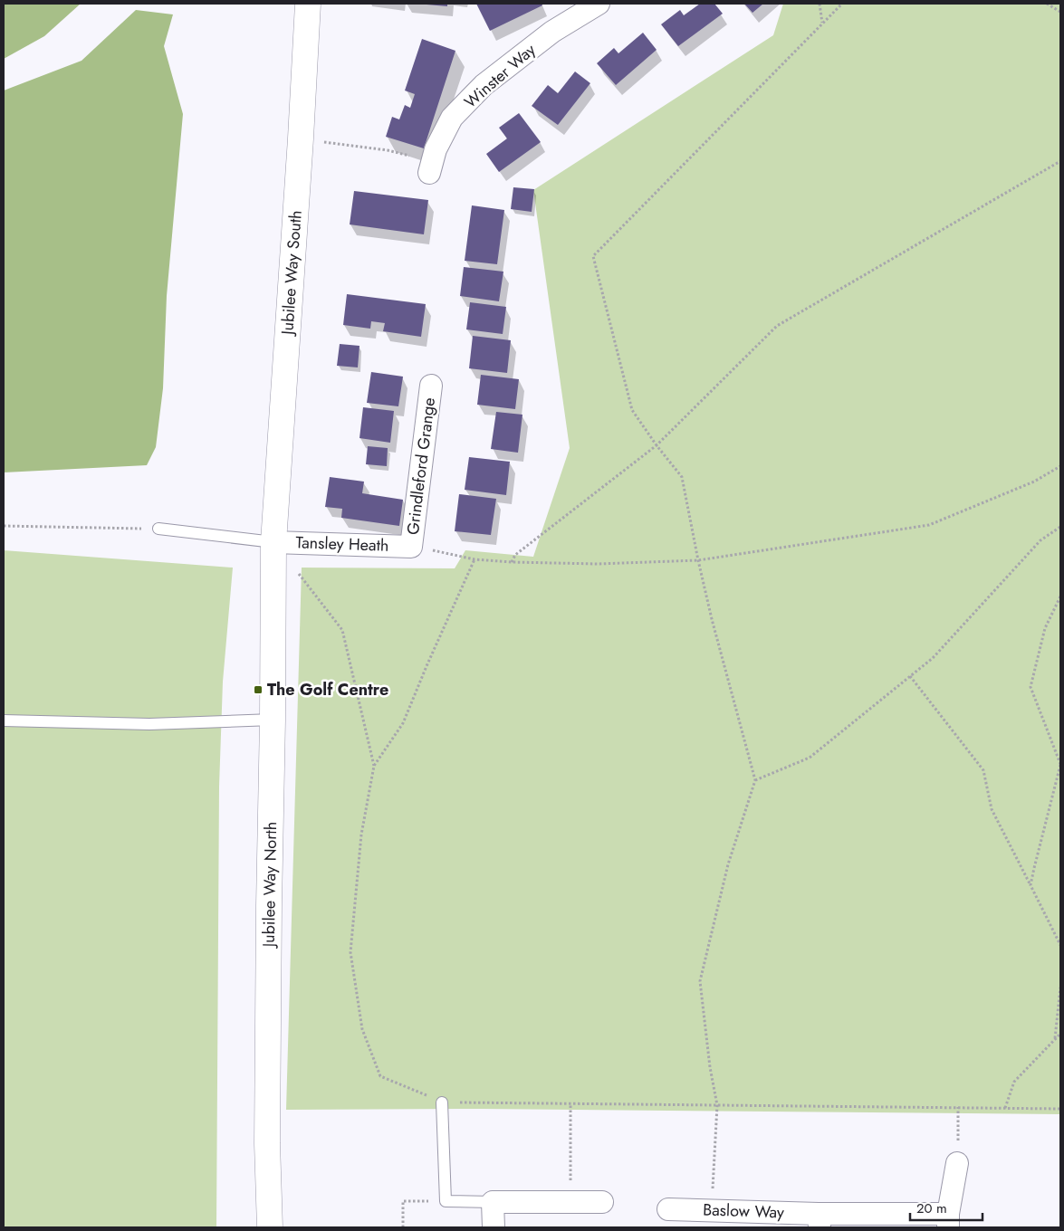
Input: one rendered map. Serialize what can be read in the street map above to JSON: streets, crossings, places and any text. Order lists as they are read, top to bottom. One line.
{"streets":{"street":["Winster Way","Jubilee Way South","Grindleford Grange","Tansley Heath","Jubilee Way North","Baslow Way"]},"crossings":[["Jubilee Way South","Tansley Heath"],["Jubilee Way South","Jubilee Way North"],["Grindleford Grange","Tansley Heath"],["Tansley Heath","Jubilee Way North"]],"places":{"transit":["The Golf Centre"]},"scale_bar":"20 m"}
